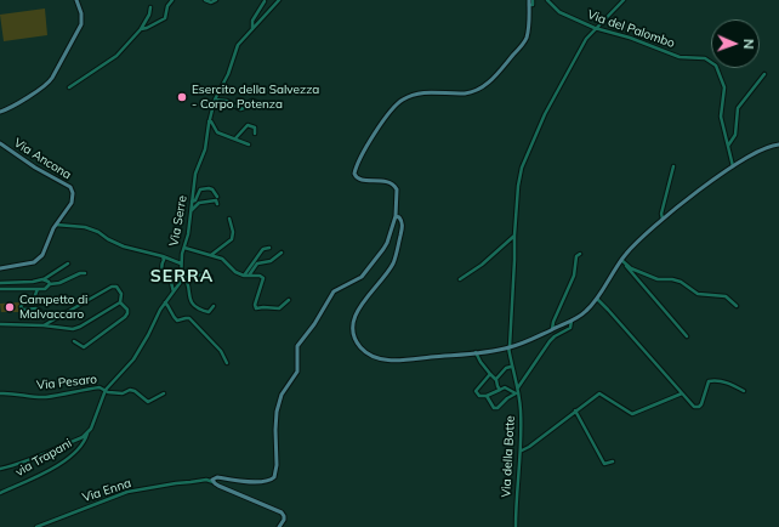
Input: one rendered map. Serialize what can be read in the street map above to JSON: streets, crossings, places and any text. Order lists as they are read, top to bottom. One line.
{"streets":{"street":["Via del Palombo","Via Ancona","Via Serre","Via Pesaro","Via della Botte","via Trapani","Via Enna"]},"crossings":[["Via del Palombo","Via della Botte"]],"districts":["SERRA"],"places":["Esercito della Salvezza - Corpo Potenza","Campetto di Malvaccaro"],"north":"right"}
